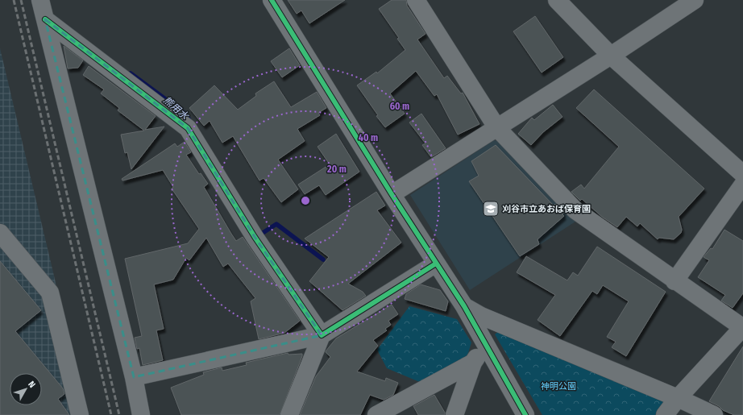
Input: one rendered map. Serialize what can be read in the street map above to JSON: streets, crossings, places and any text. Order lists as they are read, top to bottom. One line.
{"water":["熊用水"],"parks":["神明公園"],"places":{"school or university":["刈谷市立あおば保育園"]},"north":"top right","rings":["60 m","40 m","20 m"]}
